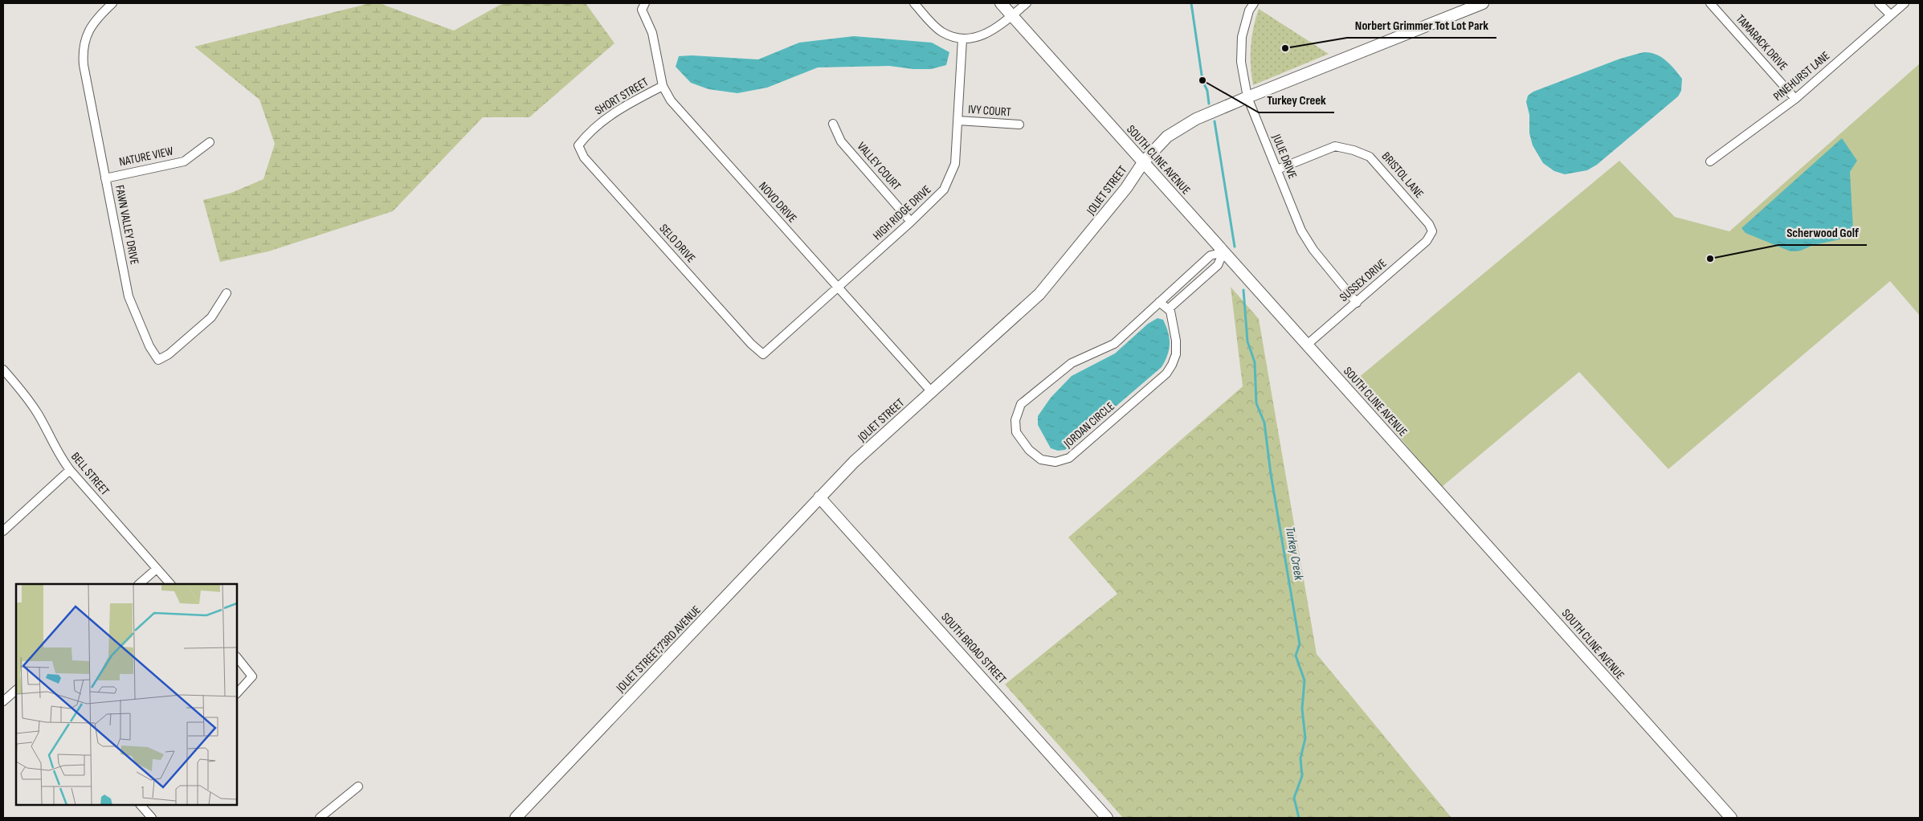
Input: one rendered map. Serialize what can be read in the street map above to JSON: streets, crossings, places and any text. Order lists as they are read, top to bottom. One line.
{"streets":{"street":["TAMARACK DRIVE","PINEHURST LANE","SHORT STREET","IVY COURT","NATURE VIEW","JULIE DRIVE","SOUTH CLINE AVENUE","VALLEY COURT","BRISTOL LANE","JOLIET STREET","NOVO DRIVE","HIGH RIDGE DRIVE","FAWN VALLEY DRIVE","SELO DRIVE","SUSSEX DRIVE","JORDAN CIRCLE","BELL STREET","SOUTH BROAD STREET","JOLIET STREET;73RD AVENUE"]},"crossings":[["TAMARACK DRIVE","PINEHURST LANE"],["SHORT STREET","NOVO DRIVE"],["SHORT STREET","SELO DRIVE"],["IVY COURT","HIGH RIDGE DRIVE"],["NATURE VIEW","FAWN VALLEY DRIVE"],["JULIE DRIVE","BRISTOL LANE"],["JULIE DRIVE","JOLIET STREET"],["JULIE DRIVE","SUSSEX DRIVE"],["SOUTH CLINE AVENUE","JOLIET STREET"],["SOUTH CLINE AVENUE","SUSSEX DRIVE"],["SOUTH CLINE AVENUE","JORDAN CIRCLE"],["VALLEY COURT","HIGH RIDGE DRIVE"],["BRISTOL LANE","SUSSEX DRIVE"],["JOLIET STREET","NOVO DRIVE"],["JOLIET STREET","SOUTH BROAD STREET"],["JOLIET STREET","JOLIET STREET;73RD AVENUE"],["NOVO DRIVE","HIGH RIDGE DRIVE"],["HIGH RIDGE DRIVE","SELO DRIVE"],["SOUTH BROAD STREET","JOLIET STREET;73RD AVENUE"]],"water":["Turkey Creek"],"places":["Norbert Grimmer Tot Lot Park","Turkey Creek","Scherwood Golf"]}
